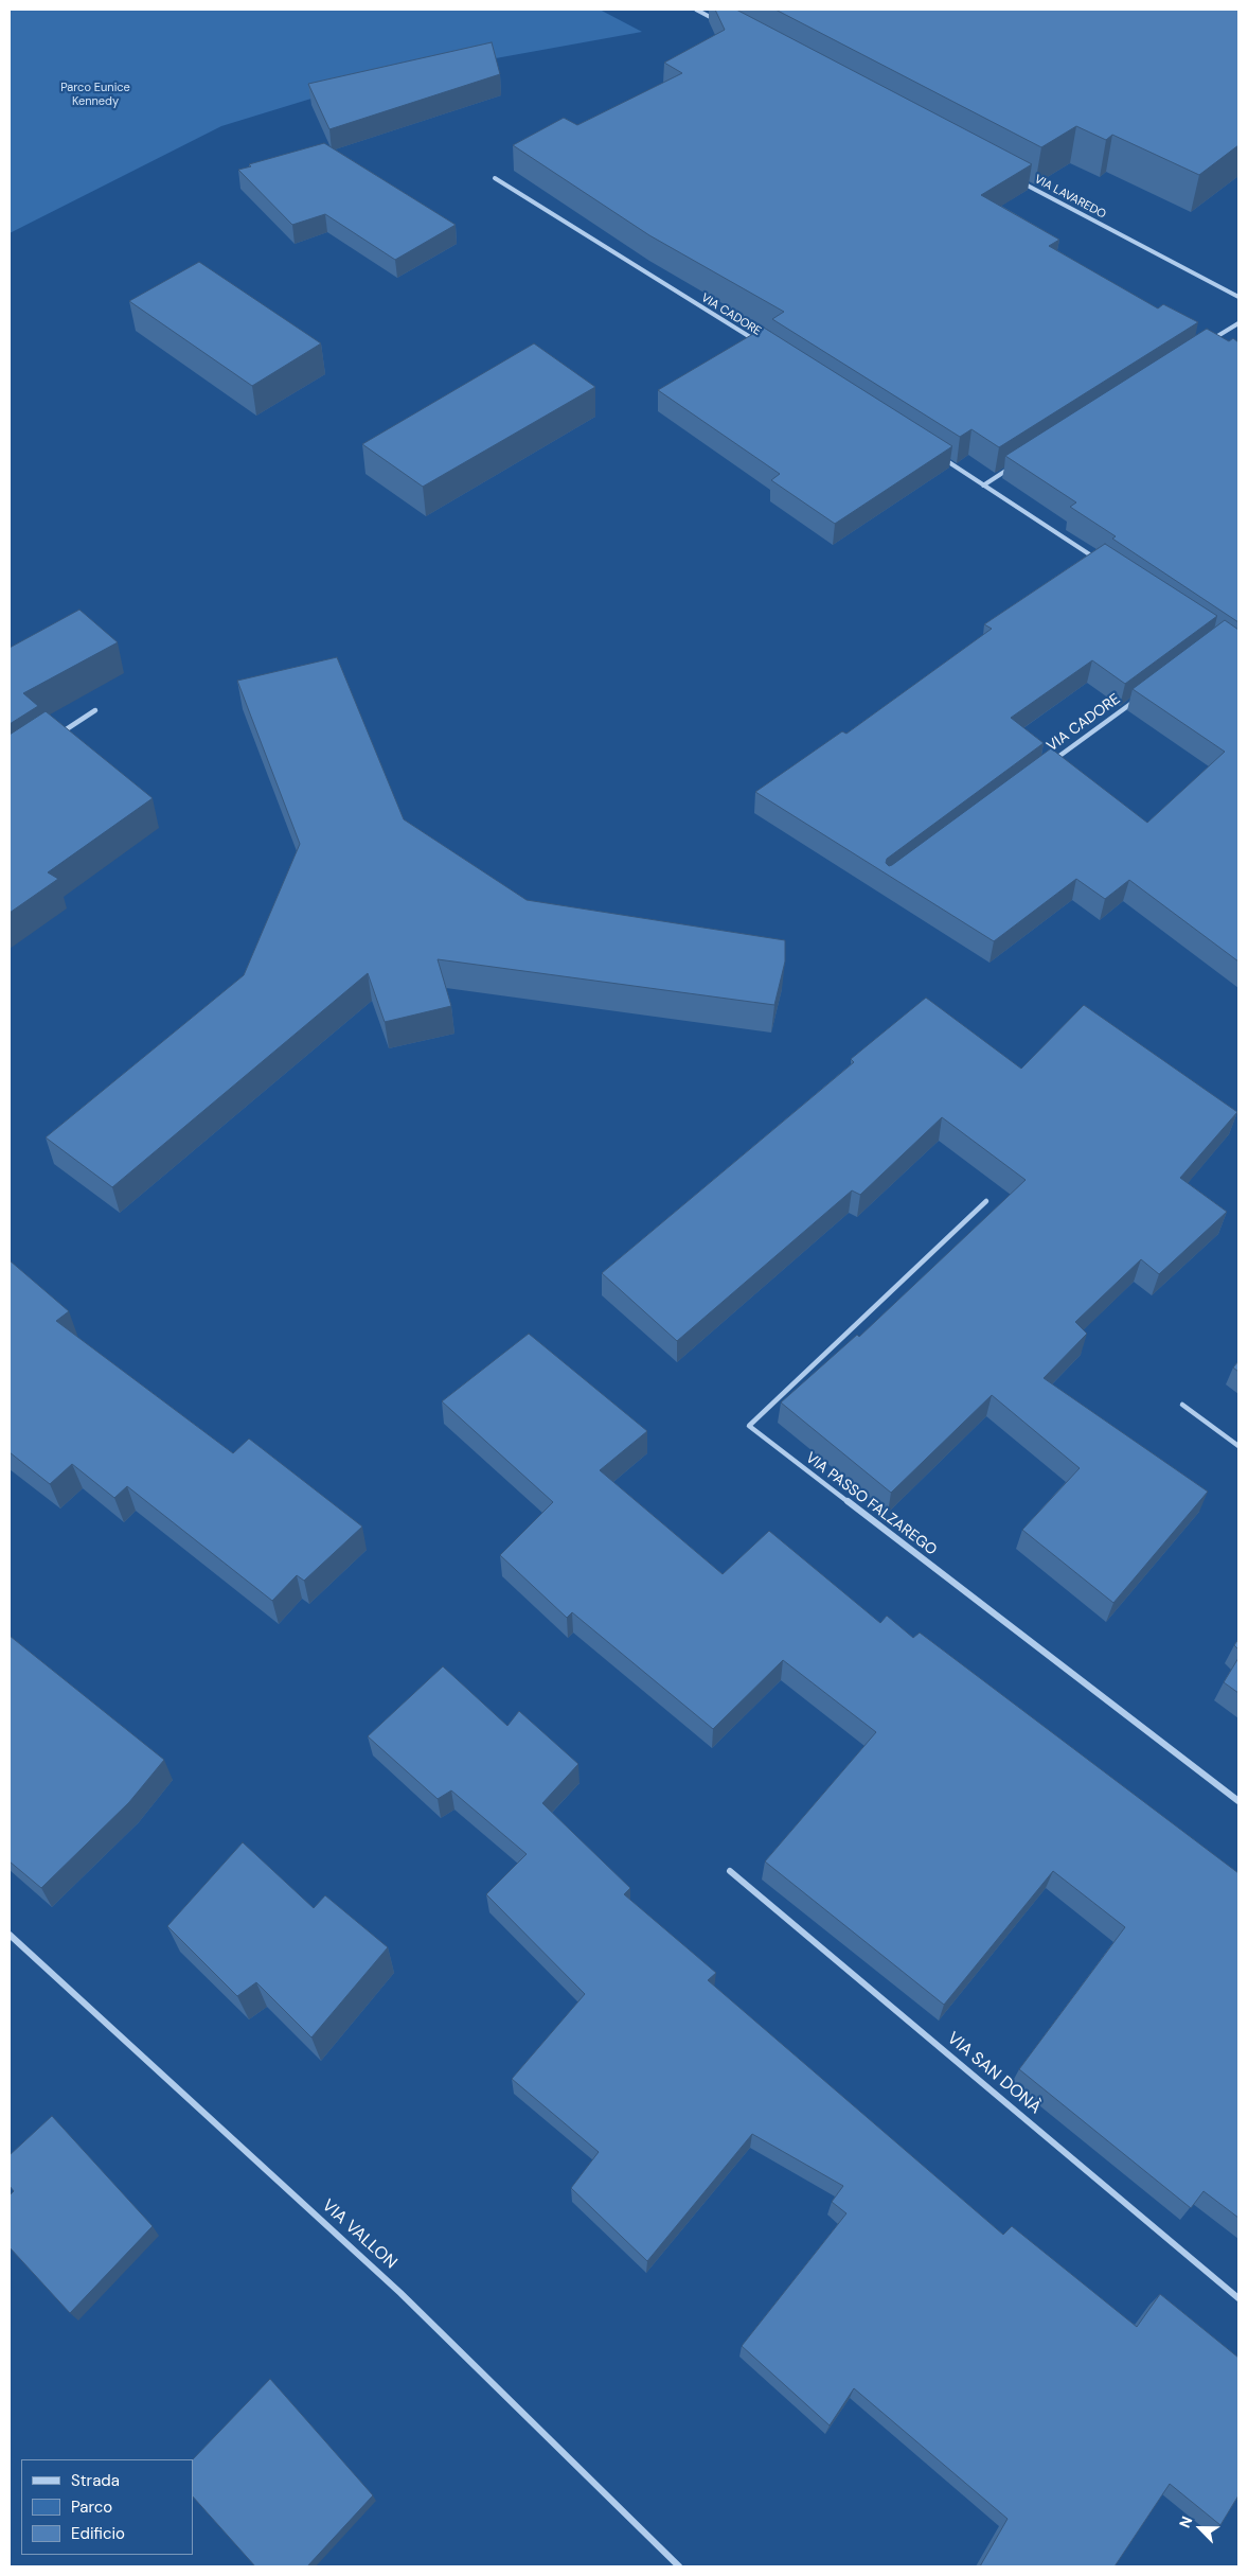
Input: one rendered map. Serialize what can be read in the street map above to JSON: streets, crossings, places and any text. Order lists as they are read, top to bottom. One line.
{"streets":{"street":["VIA LAVAREDO","VIA CADORE","VIA PASSO FALZAREGO","VIA SAN DONÀ","VIA VALLON"]},"parks":["Parco Eunice Kennedy"],"legend":["Strada","Parco","Edificio"],"north":"top left"}
